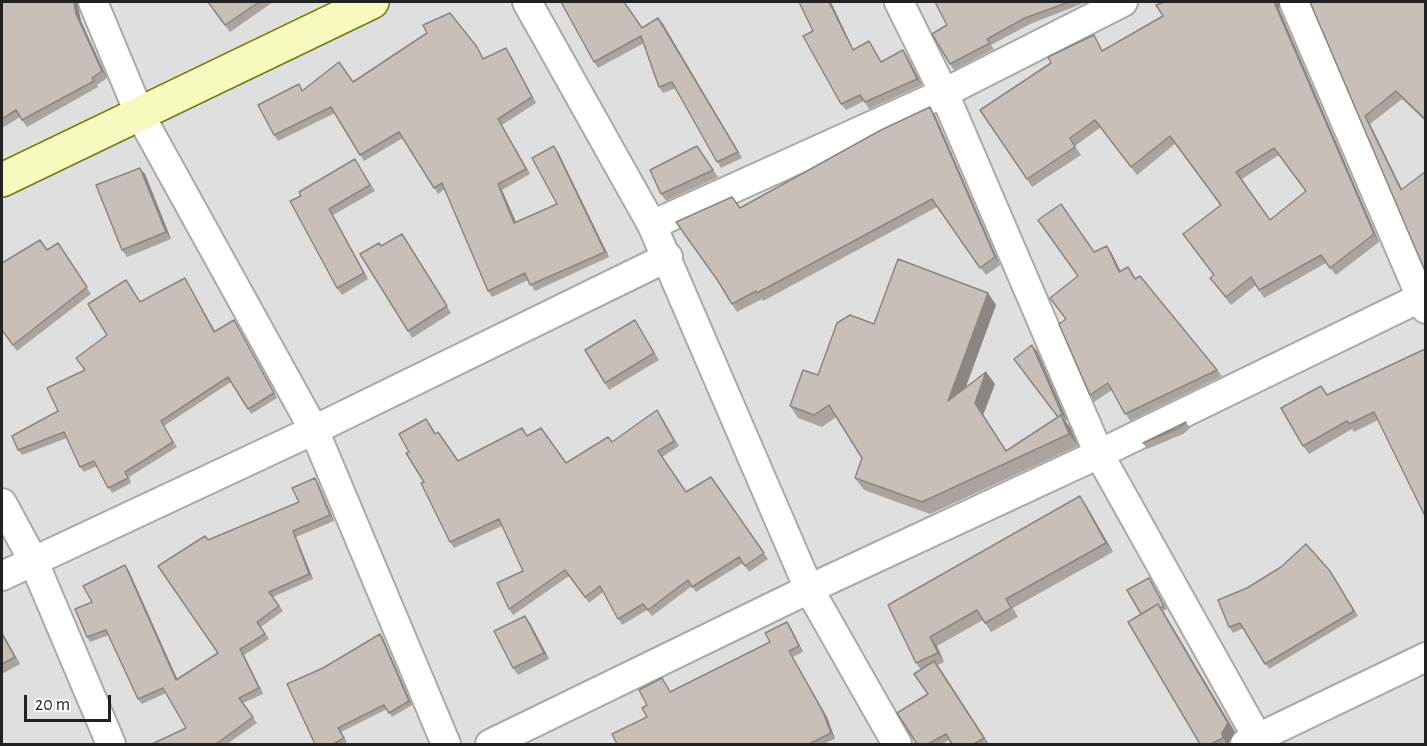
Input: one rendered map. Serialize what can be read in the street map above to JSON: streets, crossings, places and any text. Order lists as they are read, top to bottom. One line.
{"scale_bar":"20 m"}
